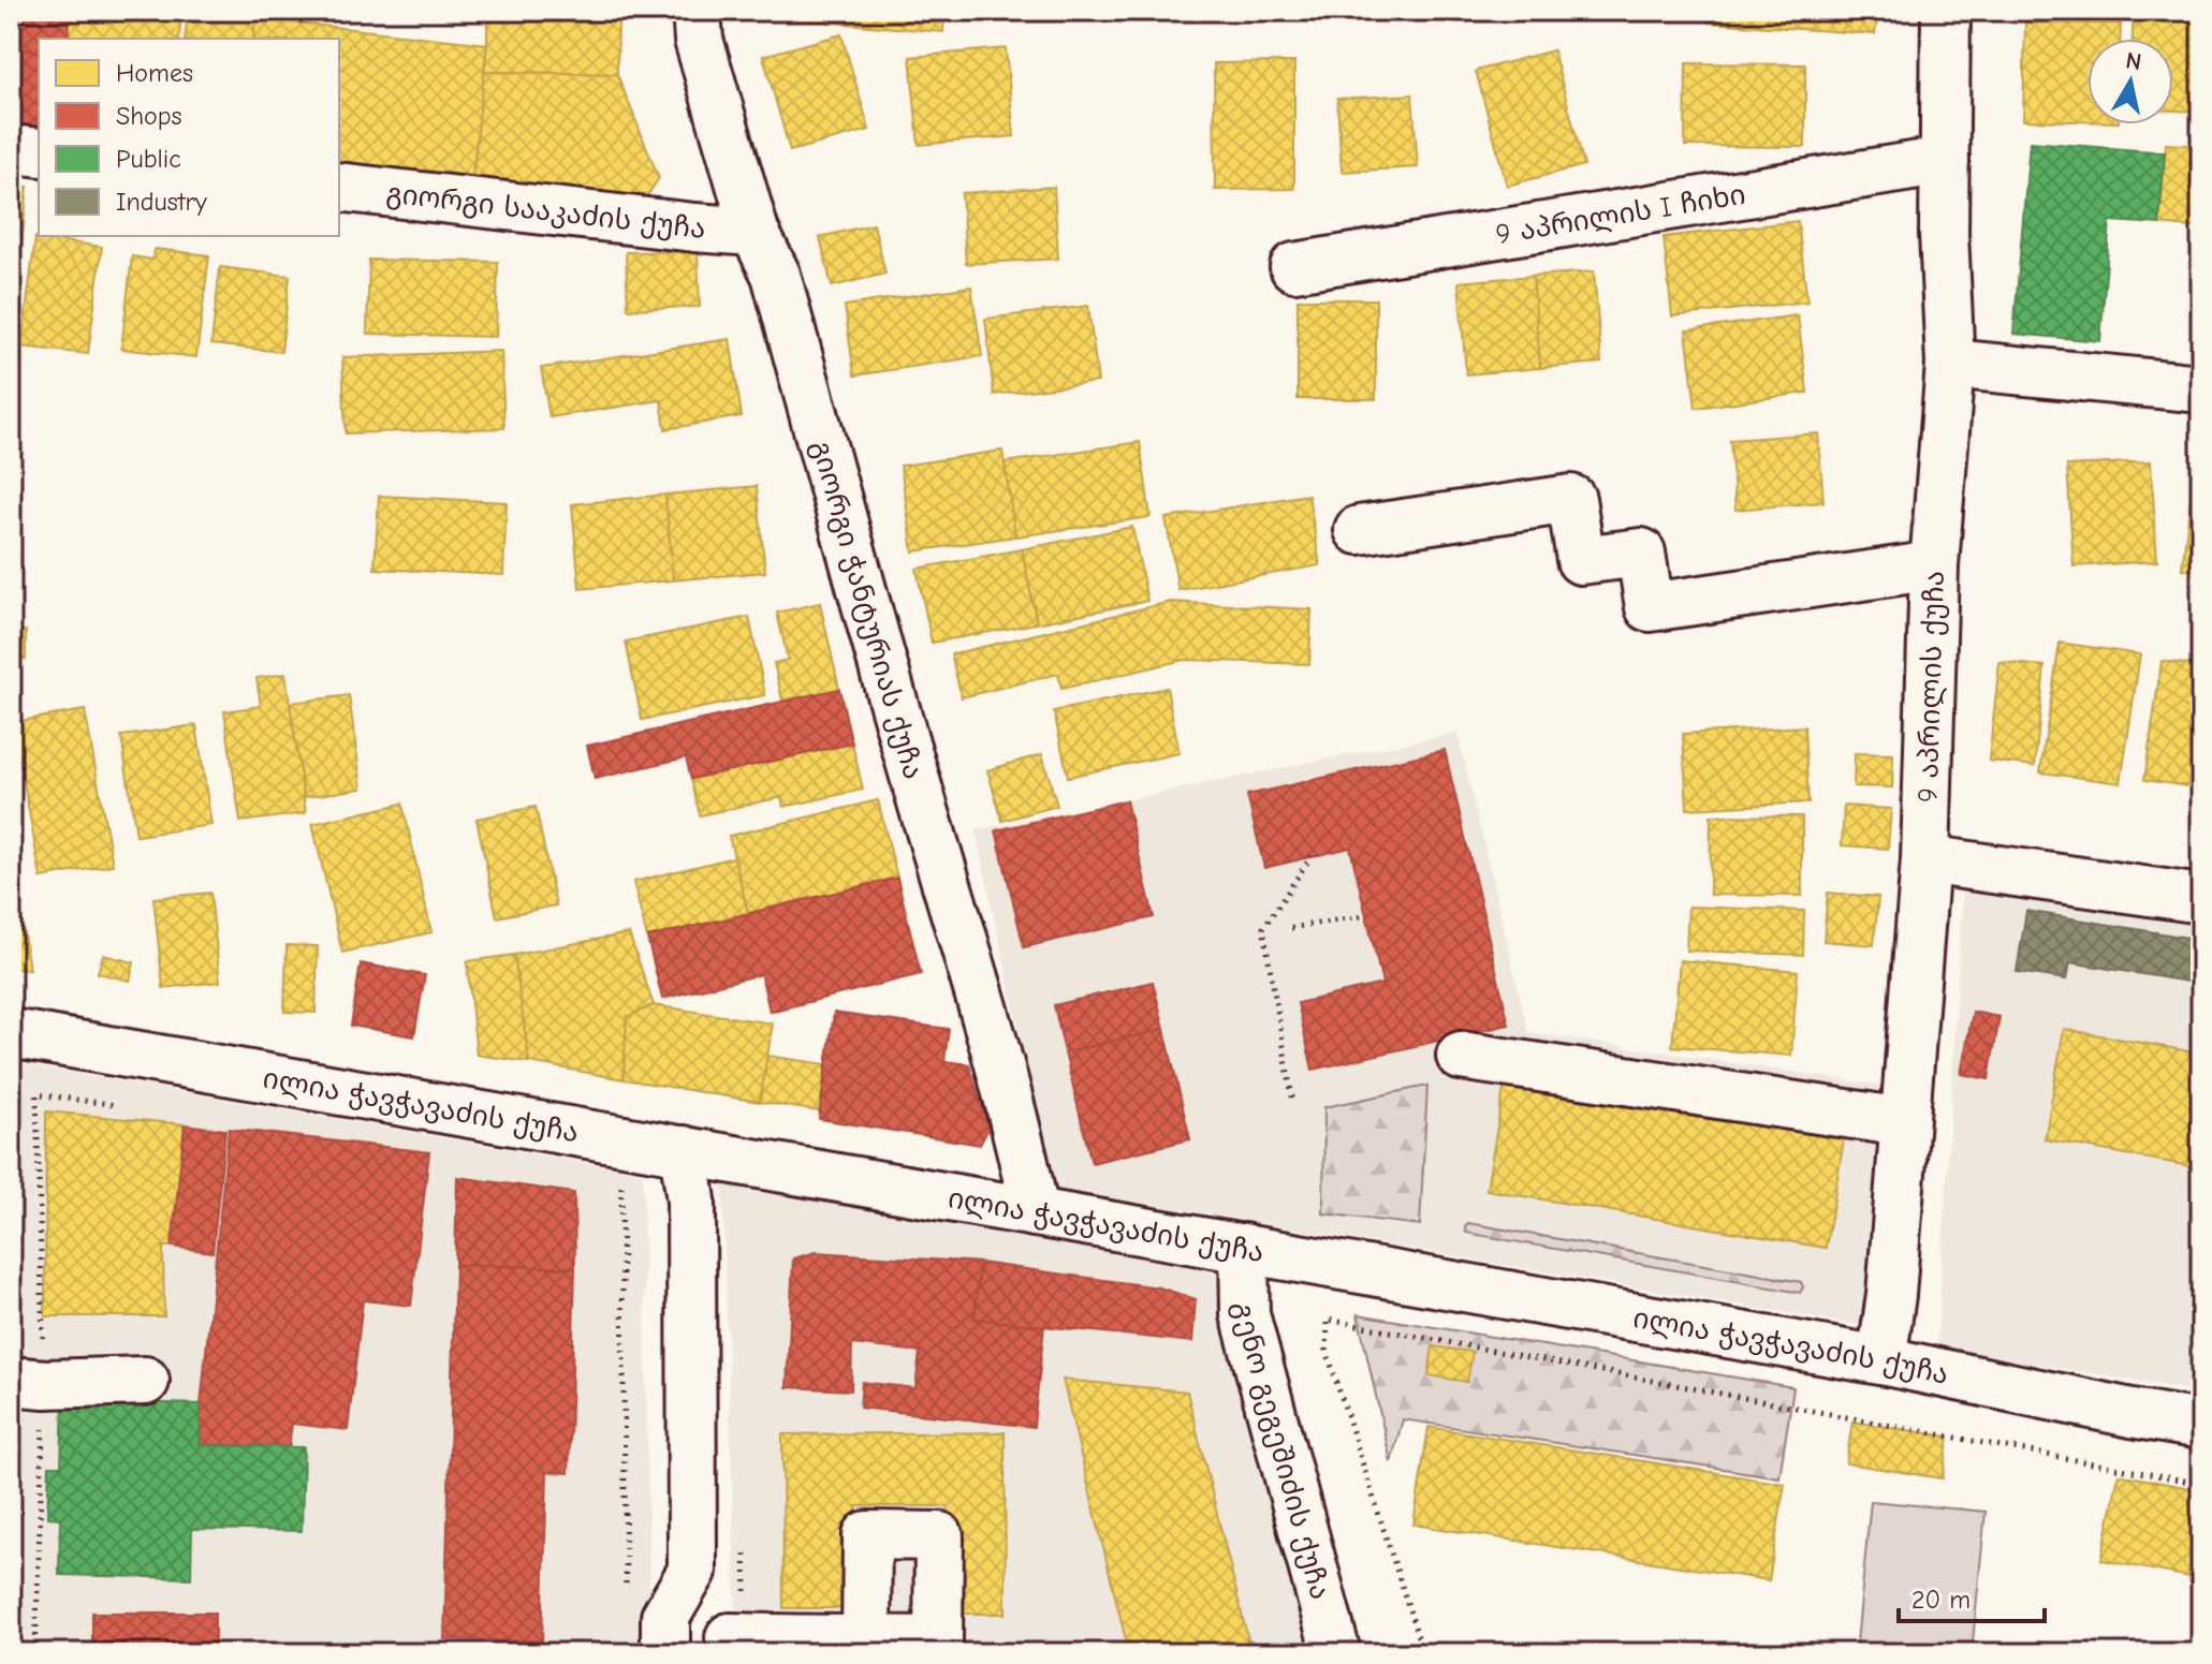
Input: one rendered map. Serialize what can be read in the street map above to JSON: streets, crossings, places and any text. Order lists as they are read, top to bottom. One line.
{"streets":{"street":["გიორგი სააკაძის ქუჩა","9 აპრილის I ჩიხი","გიორგი ჭანტურიას ქუჩა","9 აპრილის ქუჩა","ილია ჭავჭავაძის ქუჩა","გენო გეგეშიძის ქუჩა"]},"crossings":[["გიორგი სააკაძის ქუჩა","გიორგი ჭანტურიას ქუჩა"],["9 აპრილის I ჩიხი","9 აპრილის ქუჩა"],["გიორგი ჭანტურიას ქუჩა","ილია ჭავჭავაძის ქუჩა"],["9 აპრილის ქუჩა","ილია ჭავჭავაძის ქუჩა"],["ილია ჭავჭავაძის ქუჩა","გენო გეგეშიძის ქუჩა"]],"legend":["Homes","Shops","Public","Industry"],"scale_bar":"20 m","north":"top"}
